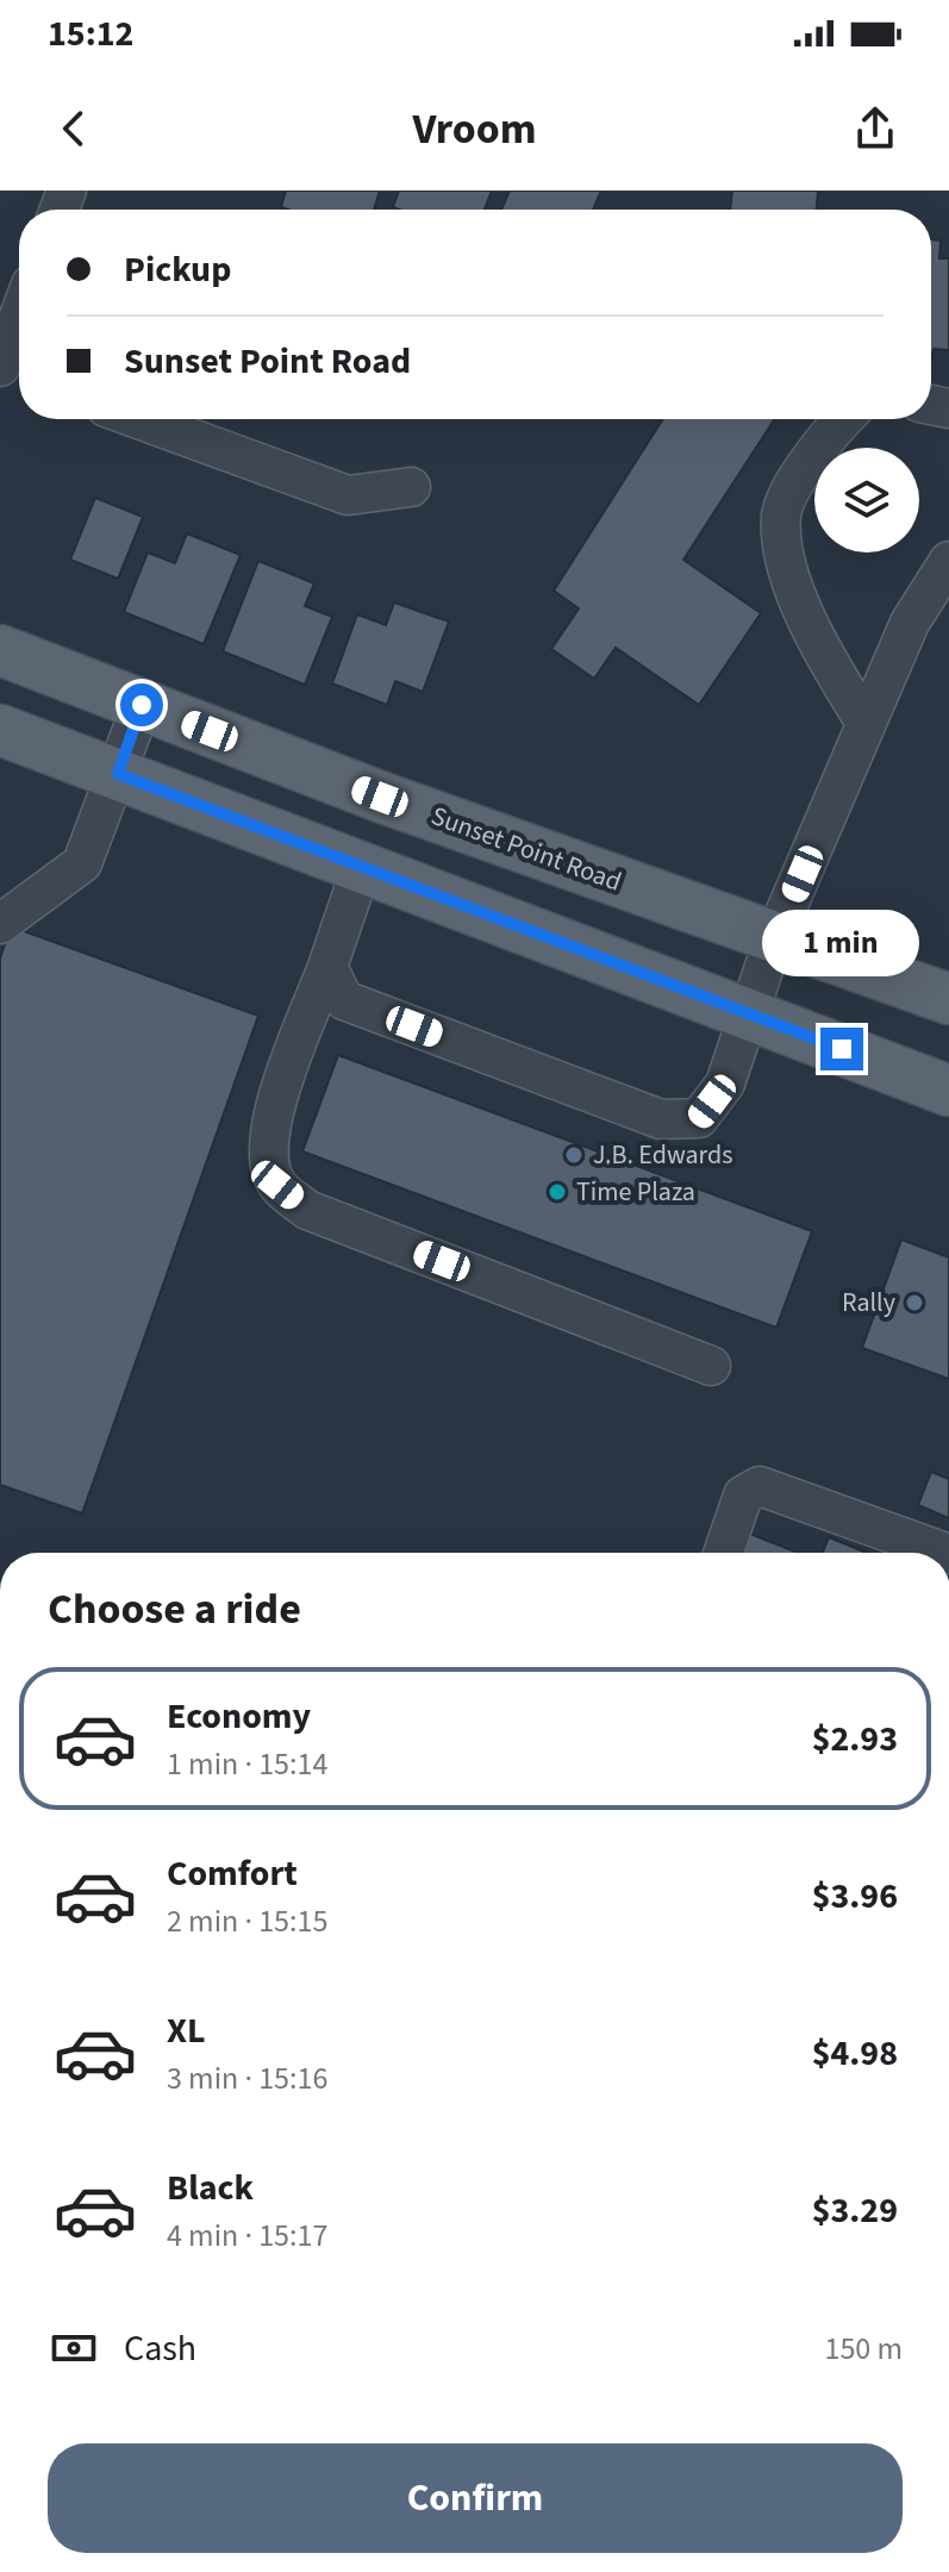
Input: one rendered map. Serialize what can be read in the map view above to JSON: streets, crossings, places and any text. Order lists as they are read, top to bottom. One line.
{"streets":{"main road":["Sunset Point Road"]},"places":["J.B. Edwards","Time Plaza","Rally"],"page":{"status":"15:12","header":"Vroom","banner":["Pickup","Sunset Point Road"],"bubble":"1 min","heading":"Choose a ride","list":[{"name":"Economy","note":"1 min · 15:14","value":"$2.93"},{"name":"Comfort","note":"2 min · 15:15","value":"$3.96"},{"name":"XL","note":"3 min · 15:16","value":"$4.98"},{"name":"Black","note":"4 min · 15:17","value":"$3.29"}],"pay":["Cash","150 m"],"buttons":"Confirm"}}
